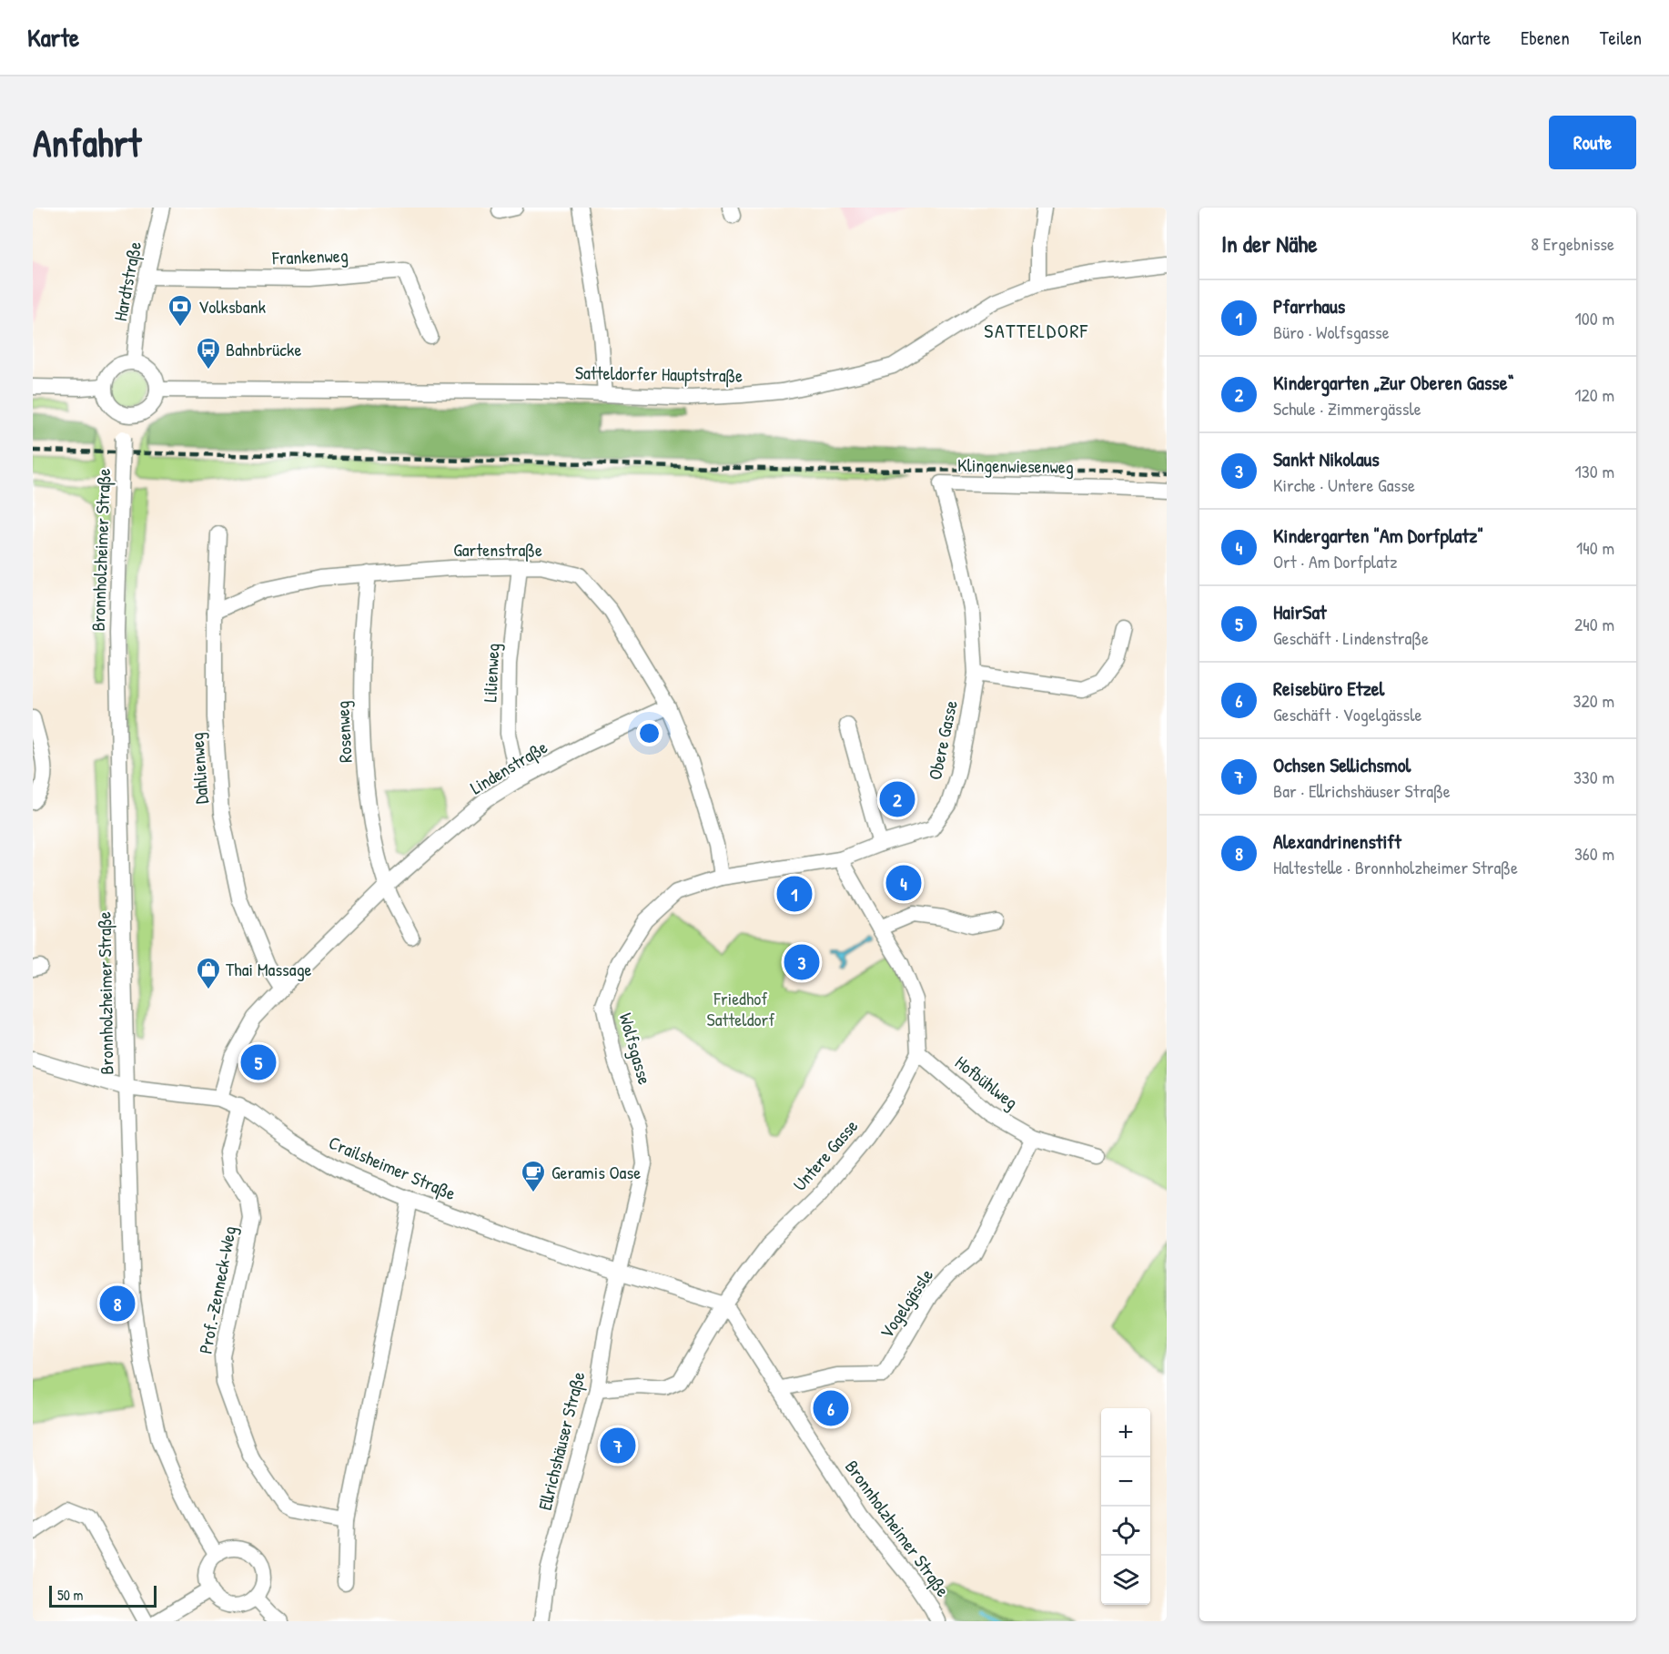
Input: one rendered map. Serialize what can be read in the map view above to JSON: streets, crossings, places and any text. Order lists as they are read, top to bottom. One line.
{"streets":{"street":["Frankenweg","Hardtstraße","Satteldorfer Hauptstraße","Klingenwiesenweg","Bronnholzheimer Straße","Gartenstraße","Lilienweg","Rosenweg","Obere Gasse","Lindenstraße","Dahlienweg","Wolfsgasse","Hofbühlweg","Untere Gasse","Crailsheimer Straße","Prof.-Zenneck-Weg","Vogelgässle","Ellrichshäuser Straße"]},"crossings":[["Frankenweg","Hardtstraße"],["Hardtstraße","Satteldorfer Hauptstraße"],["Hardtstraße","Bronnholzheimer Straße"],["Satteldorfer Hauptstraße","Bronnholzheimer Straße"],["Klingenwiesenweg","Obere Gasse"],["Bronnholzheimer Straße","Untere Gasse"],["Bronnholzheimer Straße","Crailsheimer Straße"],["Bronnholzheimer Straße","Vogelgässle"],["Gartenstraße","Lilienweg"],["Gartenstraße","Rosenweg"],["Gartenstraße","Lindenstraße"],["Gartenstraße","Dahlienweg"],["Gartenstraße","Wolfsgasse"],["Lilienweg","Lindenstraße"],["Rosenweg","Lindenstraße"],["Obere Gasse","Wolfsgasse"],["Lindenstraße","Dahlienweg"],["Lindenstraße","Crailsheimer Straße"],["Wolfsgasse","Crailsheimer Straße"],["Wolfsgasse","Ellrichshäuser Straße"],["Hofbühlweg","Untere Gasse"],["Hofbühlweg","Vogelgässle"],["Untere Gasse","Ellrichshäuser Straße"],["Crailsheimer Straße","Prof.-Zenneck-Weg"],["Crailsheimer Straße","Ellrichshäuser Straße"]],"districts":["SATTELDORF"],"parks":["Friedhof Satteldorf"],"places":{"bank":["Volksbank"],"bus stop":["Bahnbrücke"],"shop":["Thai Massage"],"cafe":["Geramis Oase"]},"scale_bar":"50 m","page":{"header":"Karte","nav":["Karte","Ebenen","Teilen"],"buttons":"Route","title":"Anfahrt","heading":["In der Nähe","8 Ergebnisse"],"list":[{"mark":"1","name":"Pfarrhaus","note":"Büro · Wolfsgasse","value":"100 m"},{"mark":"2","name":"Kindergarten „Zur Oberen Gasse“","note":"Schule · Zimmergässle","value":"120 m"},{"mark":"3","name":"Sankt Nikolaus","note":"Kirche · Untere Gasse","value":"130 m"},{"mark":"4","name":"Kindergarten \"Am Dorfplatz\"","note":"Ort · Am Dorfplatz","value":"140 m"},{"mark":"5","name":"HairSat","note":"Geschäft · Lindenstraße","value":"240 m"},{"mark":"6","name":"Reisebüro Etzel","note":"Geschäft · Vogelgässle","value":"320 m"},{"mark":"7","name":"Ochsen Sellichsmol","note":"Bar · Ellrichshäuser Straße","value":"330 m"},{"mark":"8","name":"Alexandrinenstift","note":"Haltestelle · Bronnholzheimer Straße","value":"360 m"}],"pins":["2","4","1","3","5","8","6","7"],"map_buttons":["+","−"],"scale":"50 m"}}
